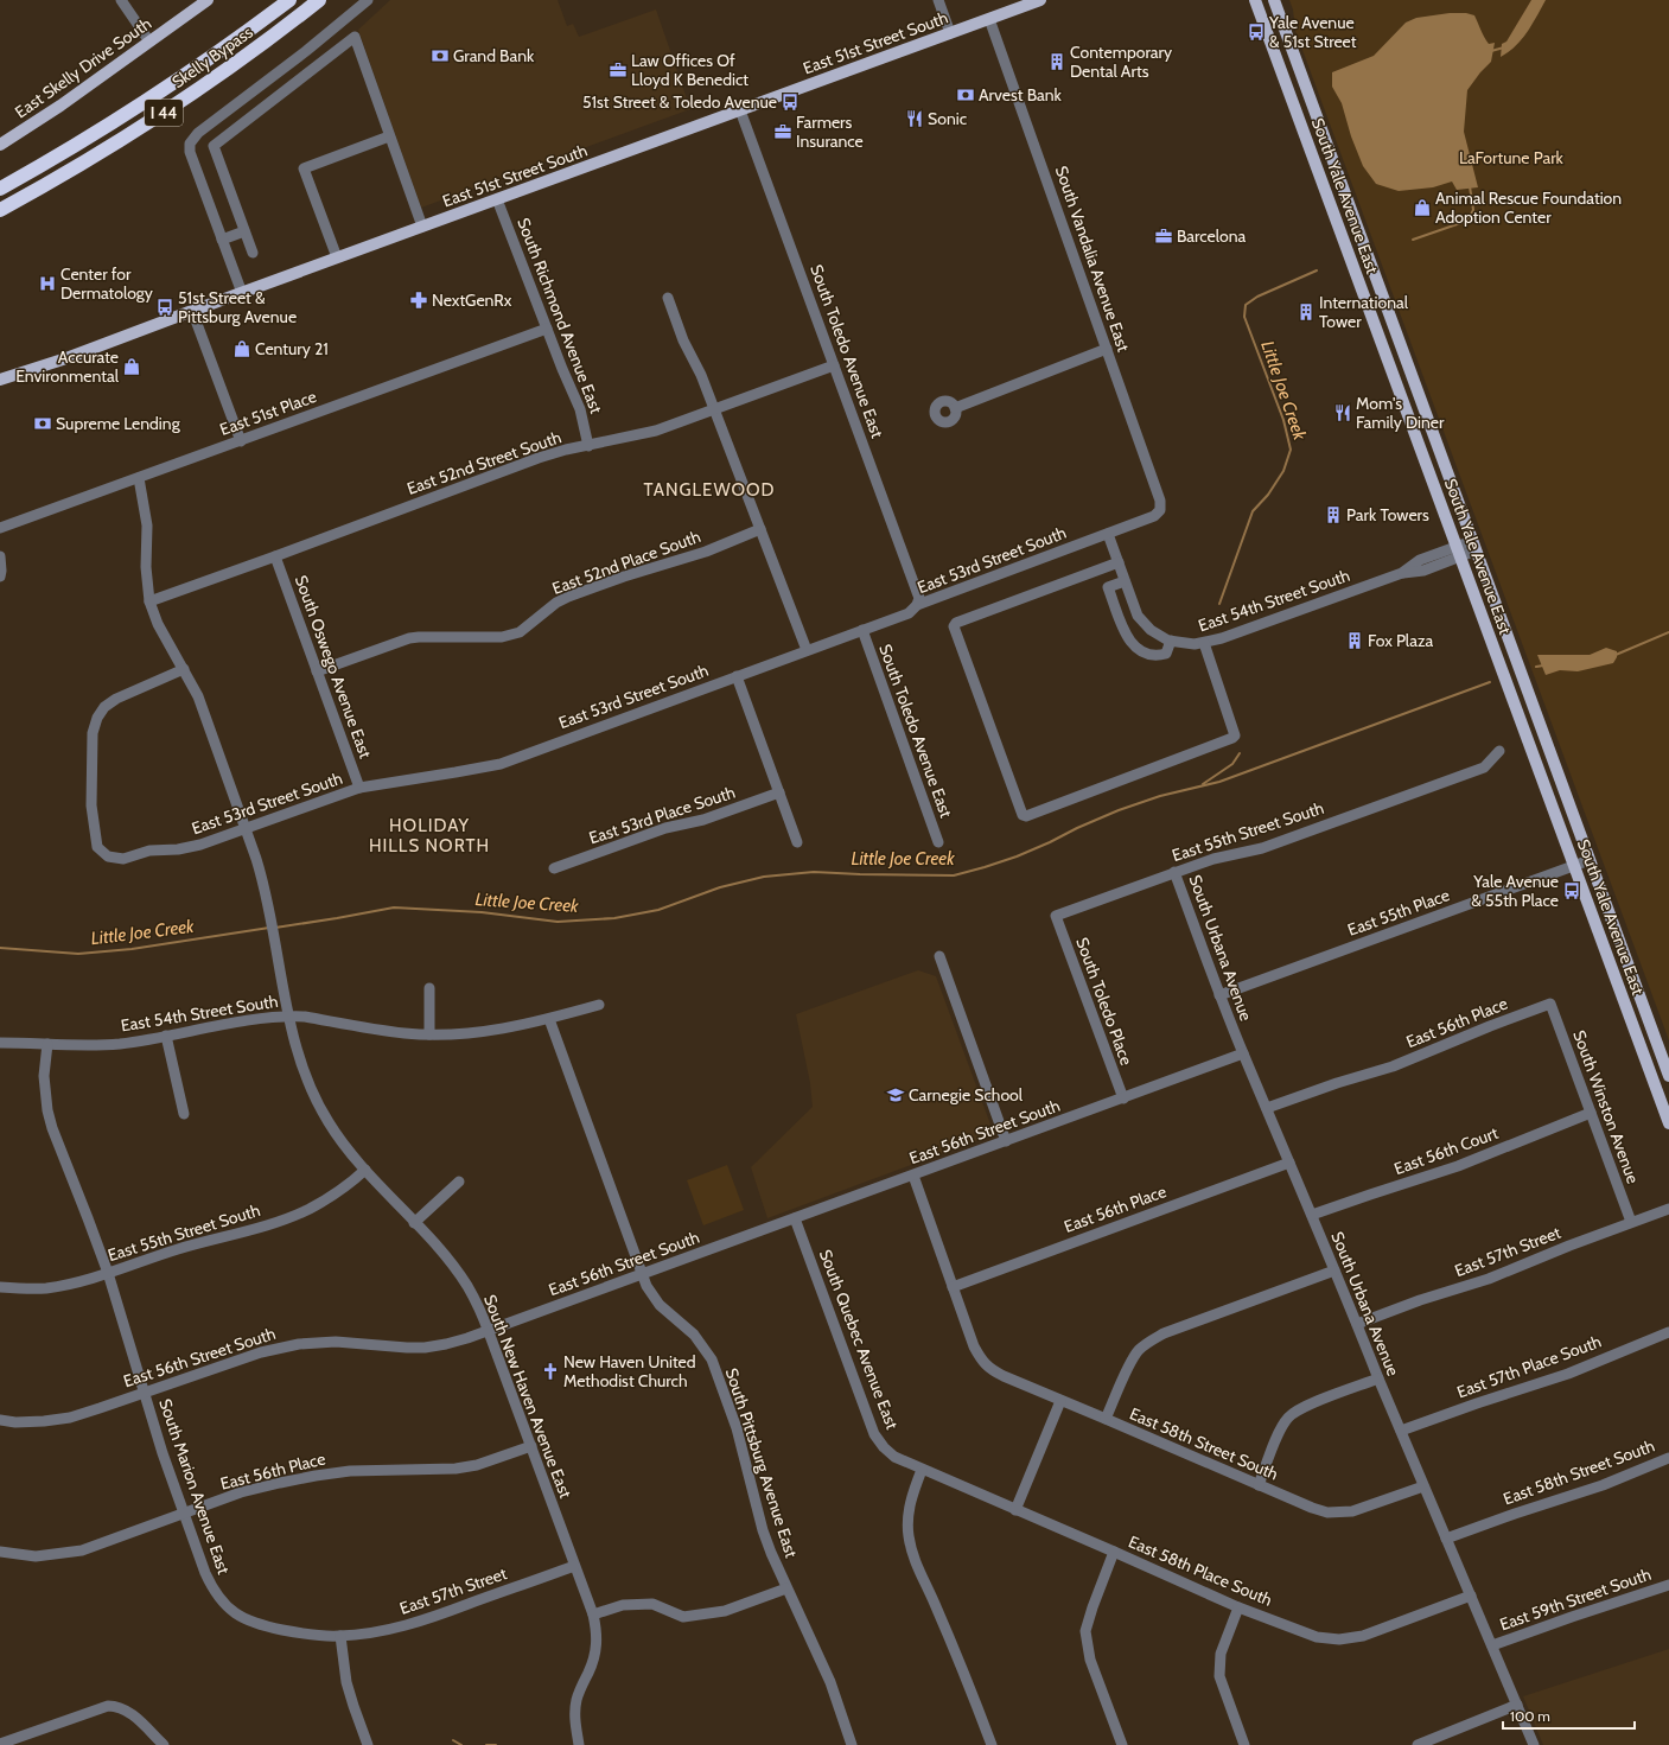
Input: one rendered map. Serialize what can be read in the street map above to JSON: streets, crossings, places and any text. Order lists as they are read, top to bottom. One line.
{"streets":{"highway":["Skelly Bypass","I 44"],"main road":["East 51st Street South","East Skelly Drive South","South Yale Avenue East"],"street":["South Vandalia Avenue East","South Richmond Avenue East","South Toledo Avenue East","East 51st Place","East 52nd Street South","East 53rd Street South","East 52nd Place South","East 54th Street South","South Oswego Avenue East","East 53rd Place South","East 55th Street South","East 55th Place","South Urbana Avenue","South Toledo Place","East 56th Place","South Winston Avenue","East 56th Street South","East 56th Court","East 57th Street","South Quebec Avenue East","East 57th Place South","South New Haven Avenue East","East 58th Street South","South Pittsburg Avenue East","South Marion Avenue East","East 58th Place South","East 59th Street South"]},"crossings":[["East 51st Street South","South Vandalia Avenue East"],["East 51st Street South","South Richmond Avenue East"],["East 51st Street South","South Toledo Avenue East"],["South Yale Avenue East","East 54th Street South"],["South Yale Avenue East","East 55th Place"],["South Vandalia Avenue East","East 53rd Street South"],["South Richmond Avenue East","East 51st Place"],["South Richmond Avenue East","East 52nd Street South"],["South Toledo Avenue East","East 52nd Street South"],["South Toledo Avenue East","East 53rd Street South"],["East 51st Place","South New Haven Avenue East"],["East 52nd Street South","South Oswego Avenue East"],["East 52nd Street South","South New Haven Avenue East"],["East 53rd Street South","East 54th Street South"],["East 53rd Street South","South Oswego Avenue East"],["East 53rd Street South","South New Haven Avenue East"],["East 52nd Place South","South Oswego Avenue East"],["East 54th Street South","South New Haven Avenue East"],["East 54th Street South","South Pittsburg Avenue East"],["East 54th Street South","South Marion Avenue East"],["East 55th Street South","South Urbana Avenue"],["East 55th Street South","South Toledo Place"],["East 55th Street South","South New Haven Avenue East"],["East 55th Street South","South Marion Avenue East"],["East 55th Place","South Urbana Avenue"],["South Urbana Avenue","East 56th Place"],["South Urbana Avenue","East 56th Street South"],["South Urbana Avenue","East 56th Court"],["South Urbana Avenue","East 57th Street"],["South Urbana Avenue","East 57th Place South"],["South Urbana Avenue","East 58th Street South"],["South Urbana Avenue","East 58th Place South"],["South Urbana Avenue","East 59th Street South"],["South Toledo Place","East 56th Street South"],["East 56th Place","South Winston Avenue"],["East 56th Place","South New Haven Avenue East"],["East 56th Place","East 58th Street South"],["East 56th Place","South Marion Avenue East"],["South Winston Avenue","East 56th Court"],["South Winston Avenue","East 57th Street"],["East 56th Street South","South Quebec Avenue East"],["East 56th Street South","South New Haven Avenue East"],["East 56th Street South","South Pittsburg Avenue East"],["East 56th Street South","South Marion Avenue East"],["East 57th Street","South New Haven Avenue East"],["East 57th Street","South Marion Avenue East"],["South Quebec Avenue East","East 58th Place South"]],"districts":["TANGLEWOOD","HOLIDAY HILLS NORTH"],"water":["Little Joe Creek"],"parks":["LaFortune Park"],"places":{"bus stop":["Yale Avenue & 51st Street","51st Street & Toledo Avenue","51st Street & Pittsburg Avenue","Yale Avenue & 55th Place"],"bank":["Grand Bank","Arvest Bank","Supreme Lending"],"building":["Contemporary Dental Arts","International Tower","Park Towers","Fox Plaza"],"office":["Law Offices Of Lloyd K Benedict","Farmers Insurance","Barcelona"],"restaurant":["Sonic","Mom's Family Diner"],"shop":["Animal Rescue Foundation Adoption Center","Century 21","Accurate Environmental"],"hospital":["Center for Dermatology"],"pharmacy":["NextGenRx"],"school or university":["Carnegie School"],"church":["New Haven United Methodist Church"]},"scale_bar":"100 m"}
